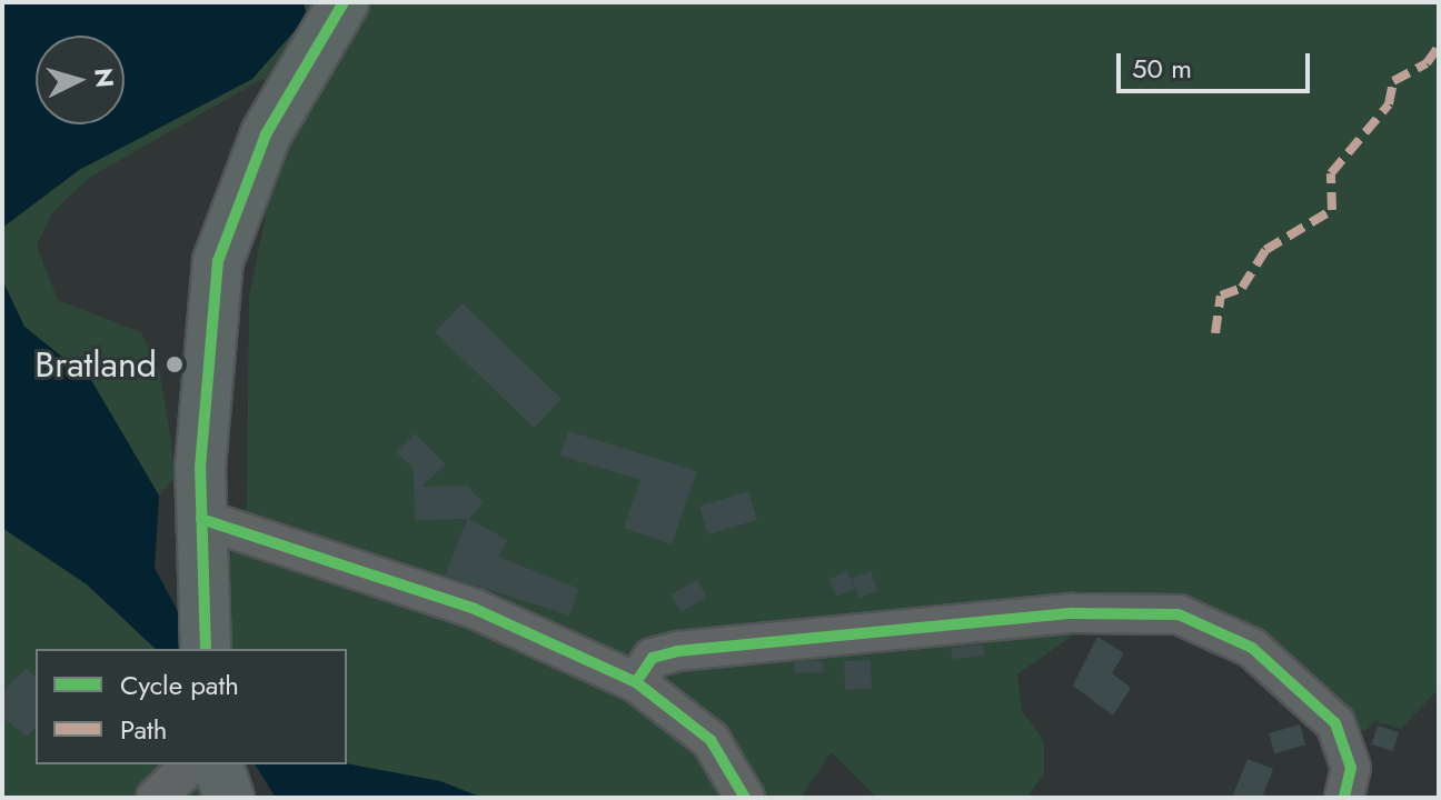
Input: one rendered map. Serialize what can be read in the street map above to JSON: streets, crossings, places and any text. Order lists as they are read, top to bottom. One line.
{"places":["Bratland"],"legend":["Cycle path","Path"],"scale_bar":"50 m","north":"right"}
